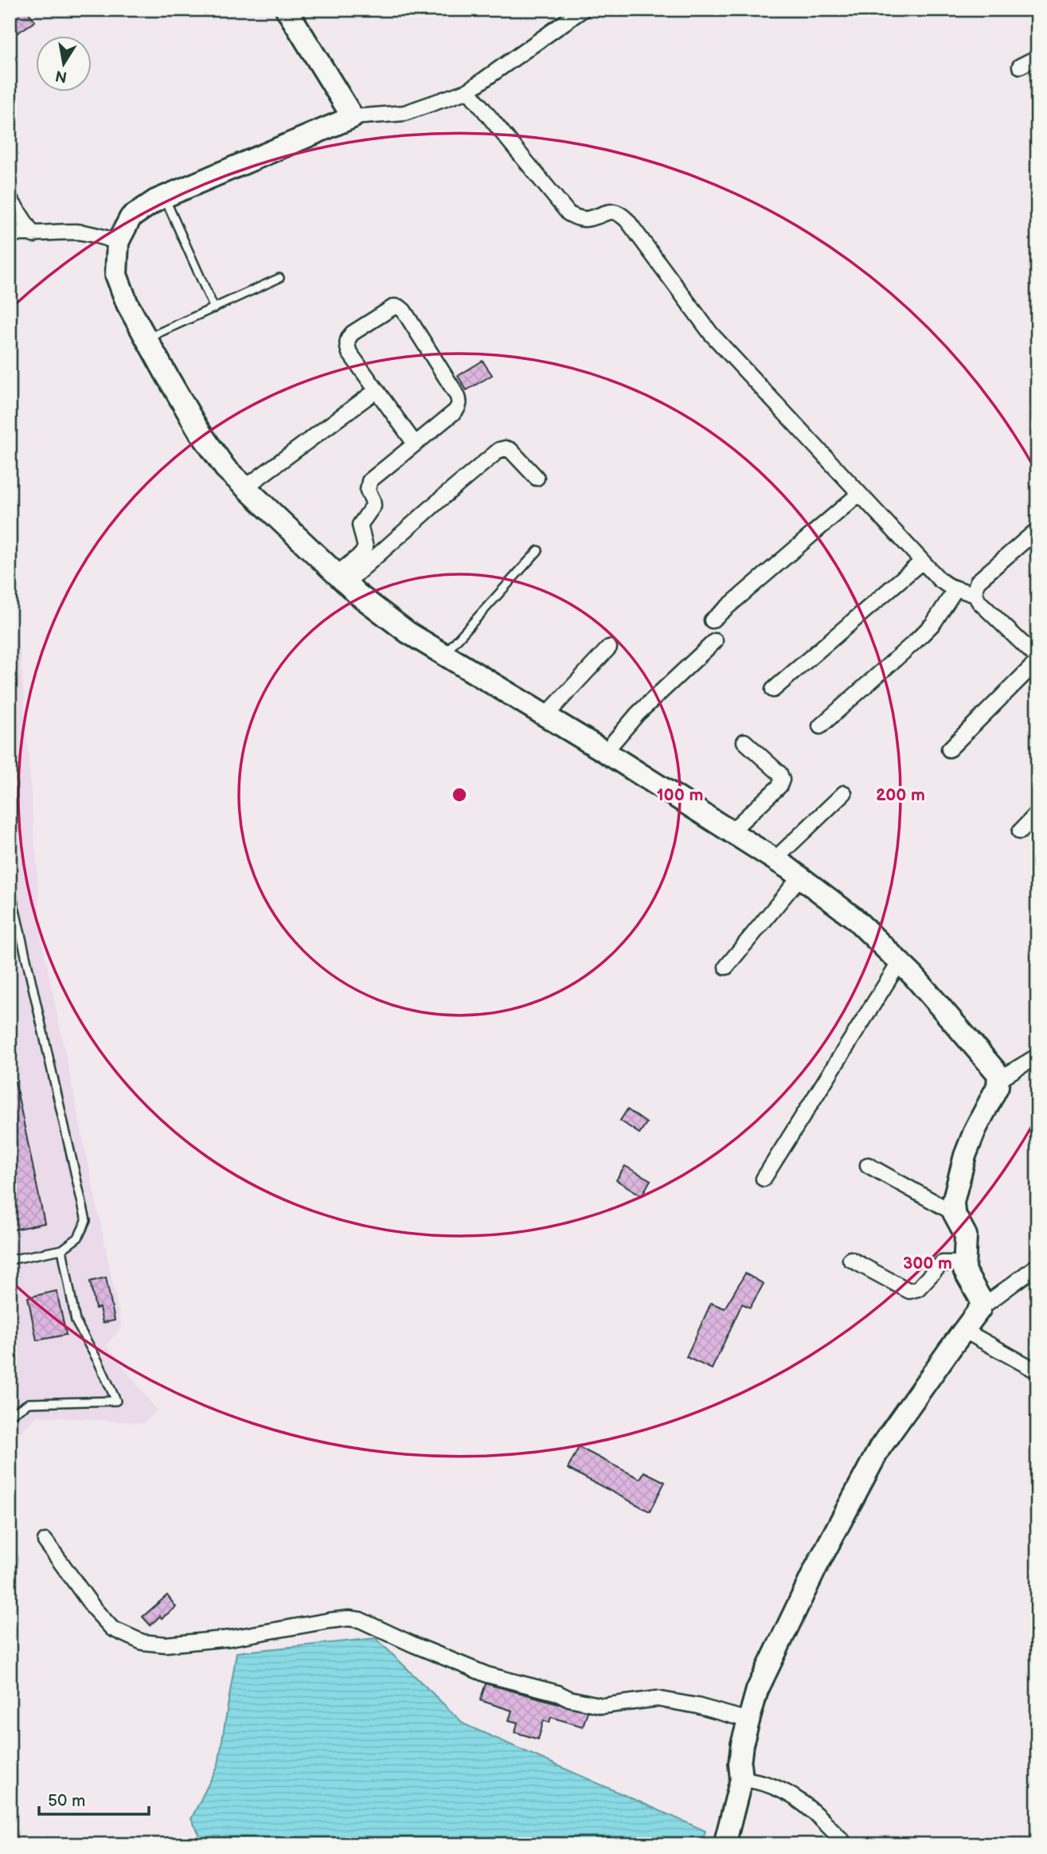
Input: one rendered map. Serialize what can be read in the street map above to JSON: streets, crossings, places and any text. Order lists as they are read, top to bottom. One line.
{"scale_bar":"50 m","north":"bottom","rings":["100 m","200 m","300 m"]}
